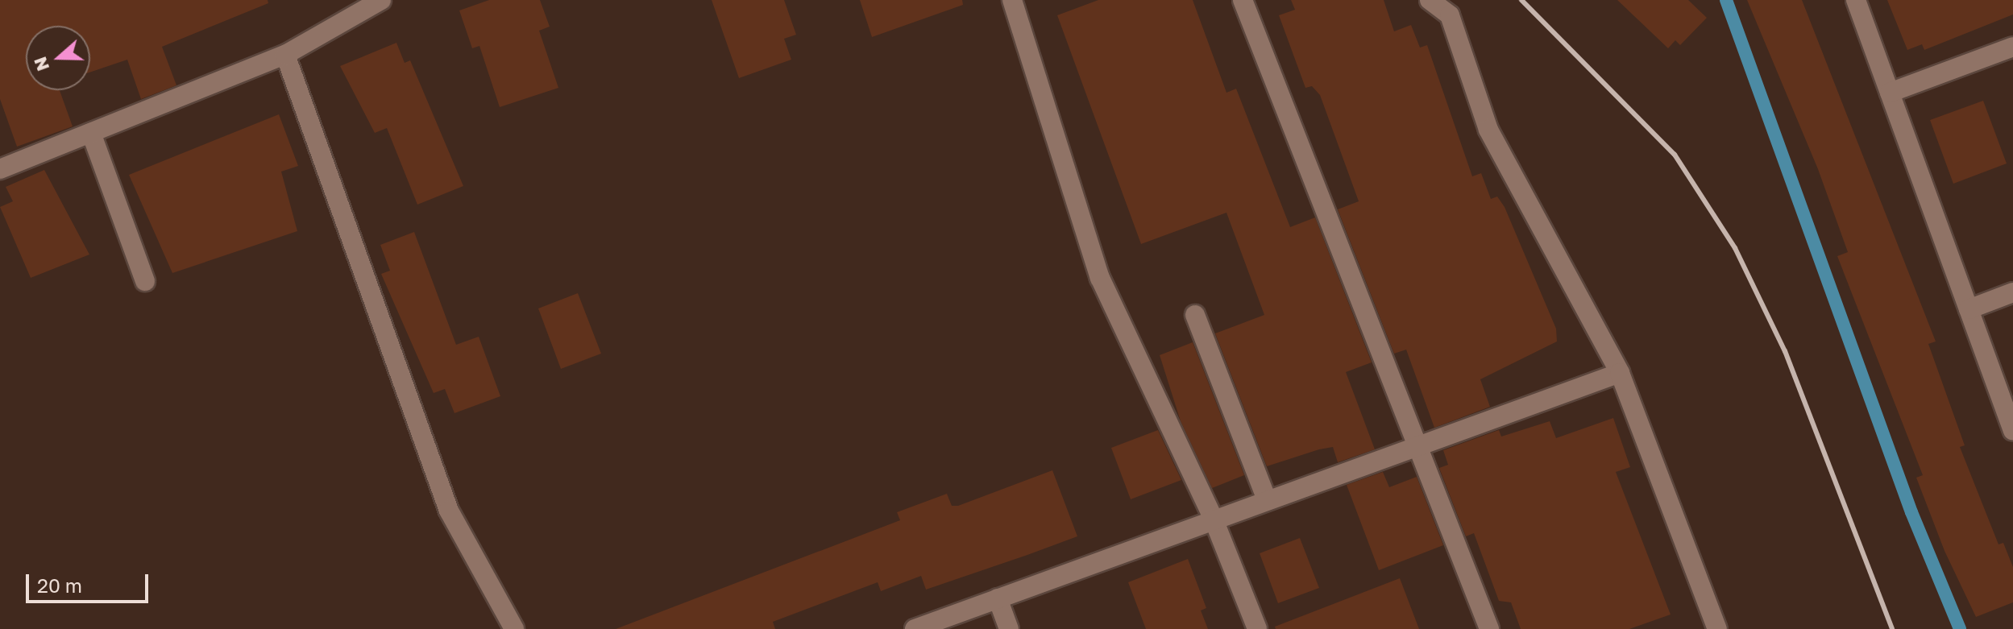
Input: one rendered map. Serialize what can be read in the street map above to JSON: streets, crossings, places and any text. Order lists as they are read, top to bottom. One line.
{"scale_bar":"20 m","north":"left"}
